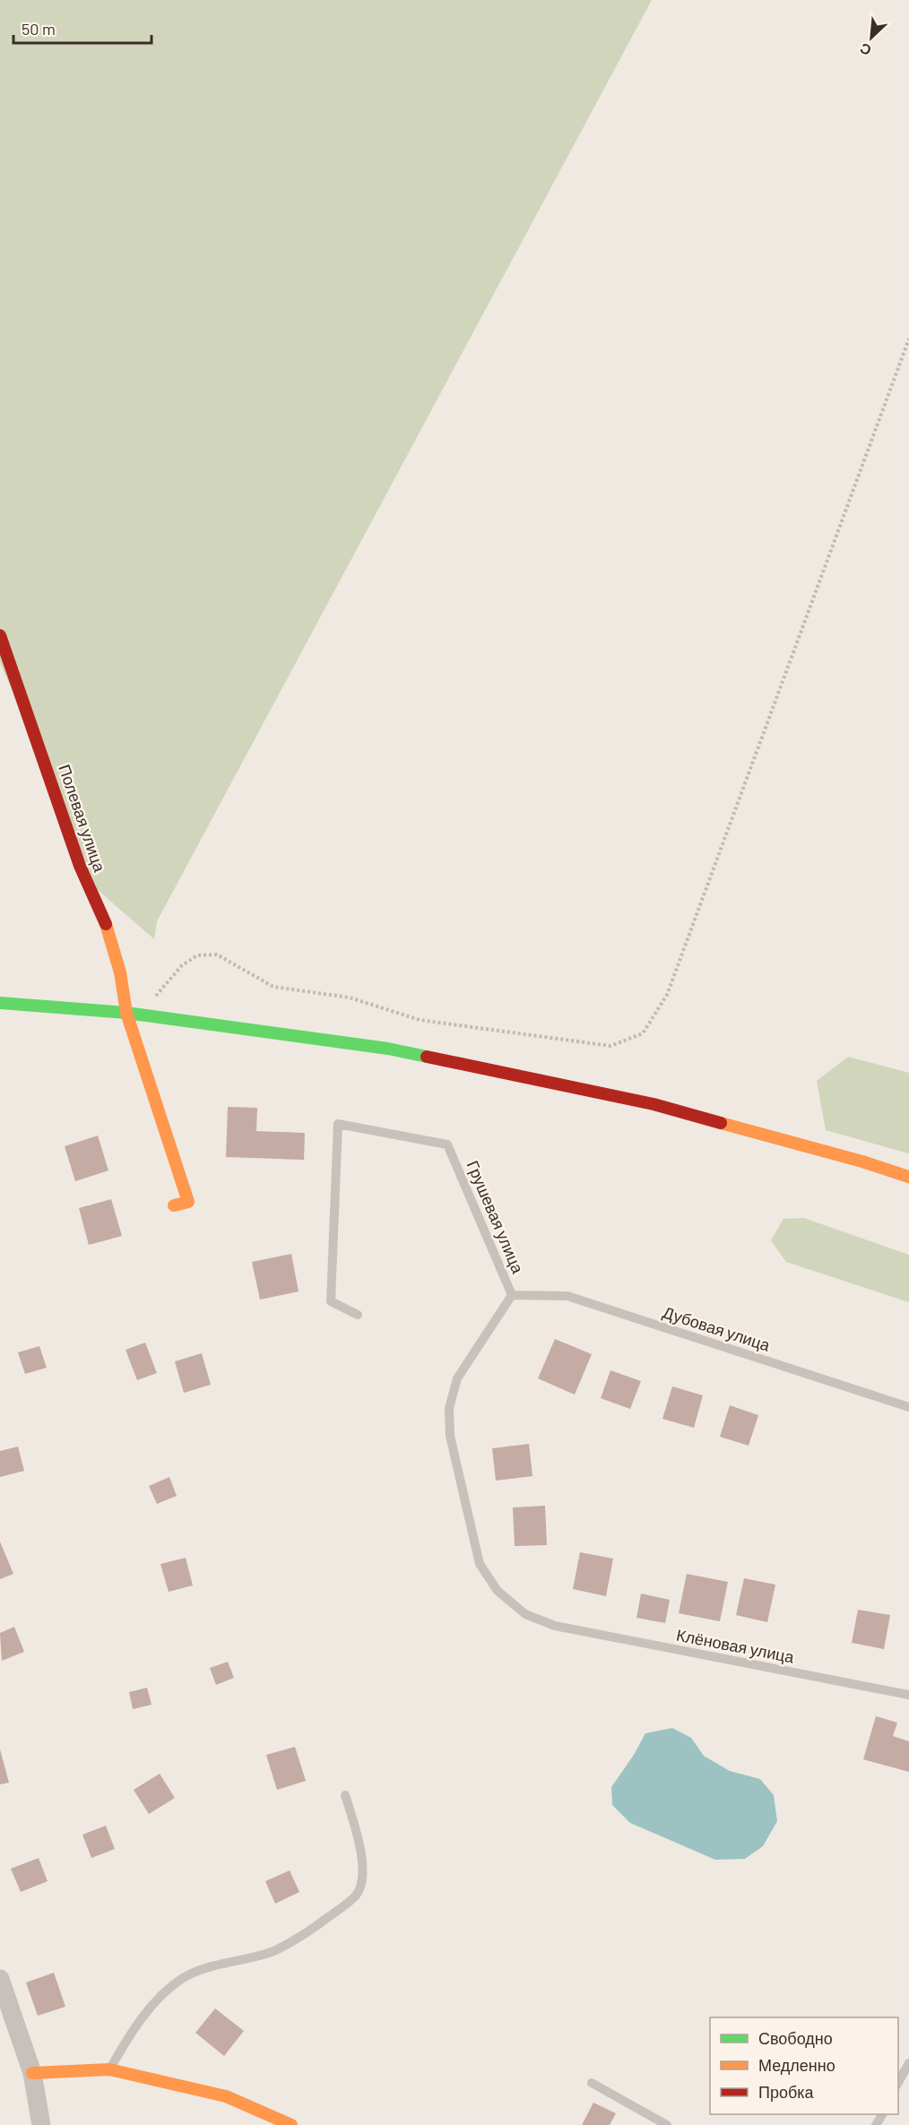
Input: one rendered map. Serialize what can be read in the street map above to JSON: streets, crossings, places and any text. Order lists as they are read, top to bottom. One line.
{"streets":{"street":["Полевая улица"],"lane":["Грушевая улица","Дубовая улица","Клёновая улица"]},"crossings":[["Грушевая улица","Дубовая улица"],["Грушевая улица","Клёновая улица"]],"legend":["Свободно","Медленно","Пробка"],"scale_bar":"50 m","north":"bottom left"}
